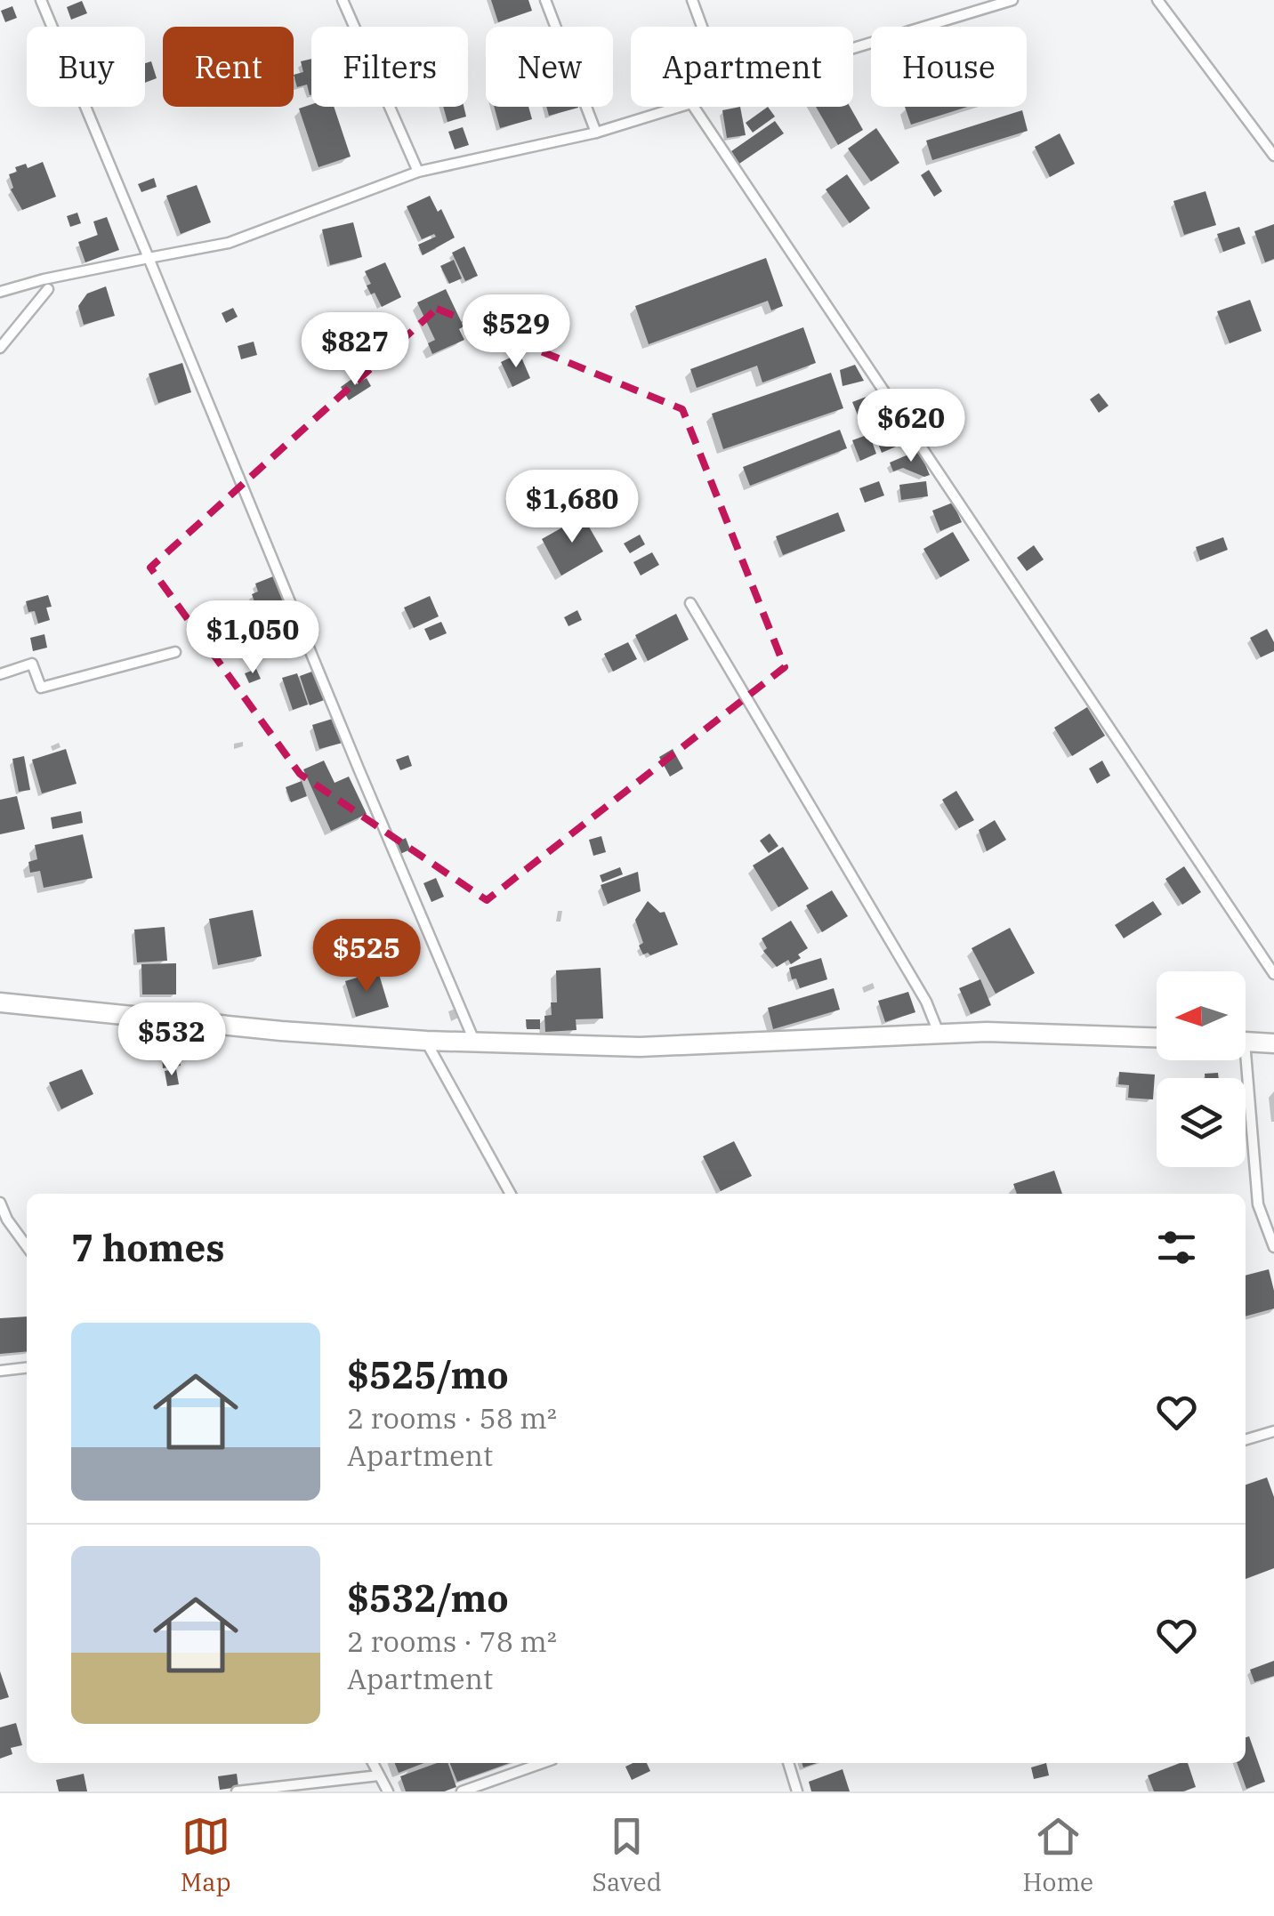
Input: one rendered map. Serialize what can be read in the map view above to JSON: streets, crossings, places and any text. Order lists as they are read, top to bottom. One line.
{"north":"left","page":{"chip":["Buy","Rent","Filters","New","Apartment","House"],"price":["$529","$827","$620","$1,680","$1,050","$525","$532"],"heading":"7 homes","list":[{"name":"$525/mo","note":"2 rooms · 58 m² · Apartment"},{"name":"$532/mo","note":"2 rooms · 78 m² · Apartment"}],"tabs":["Map","Saved","Home"]}}
